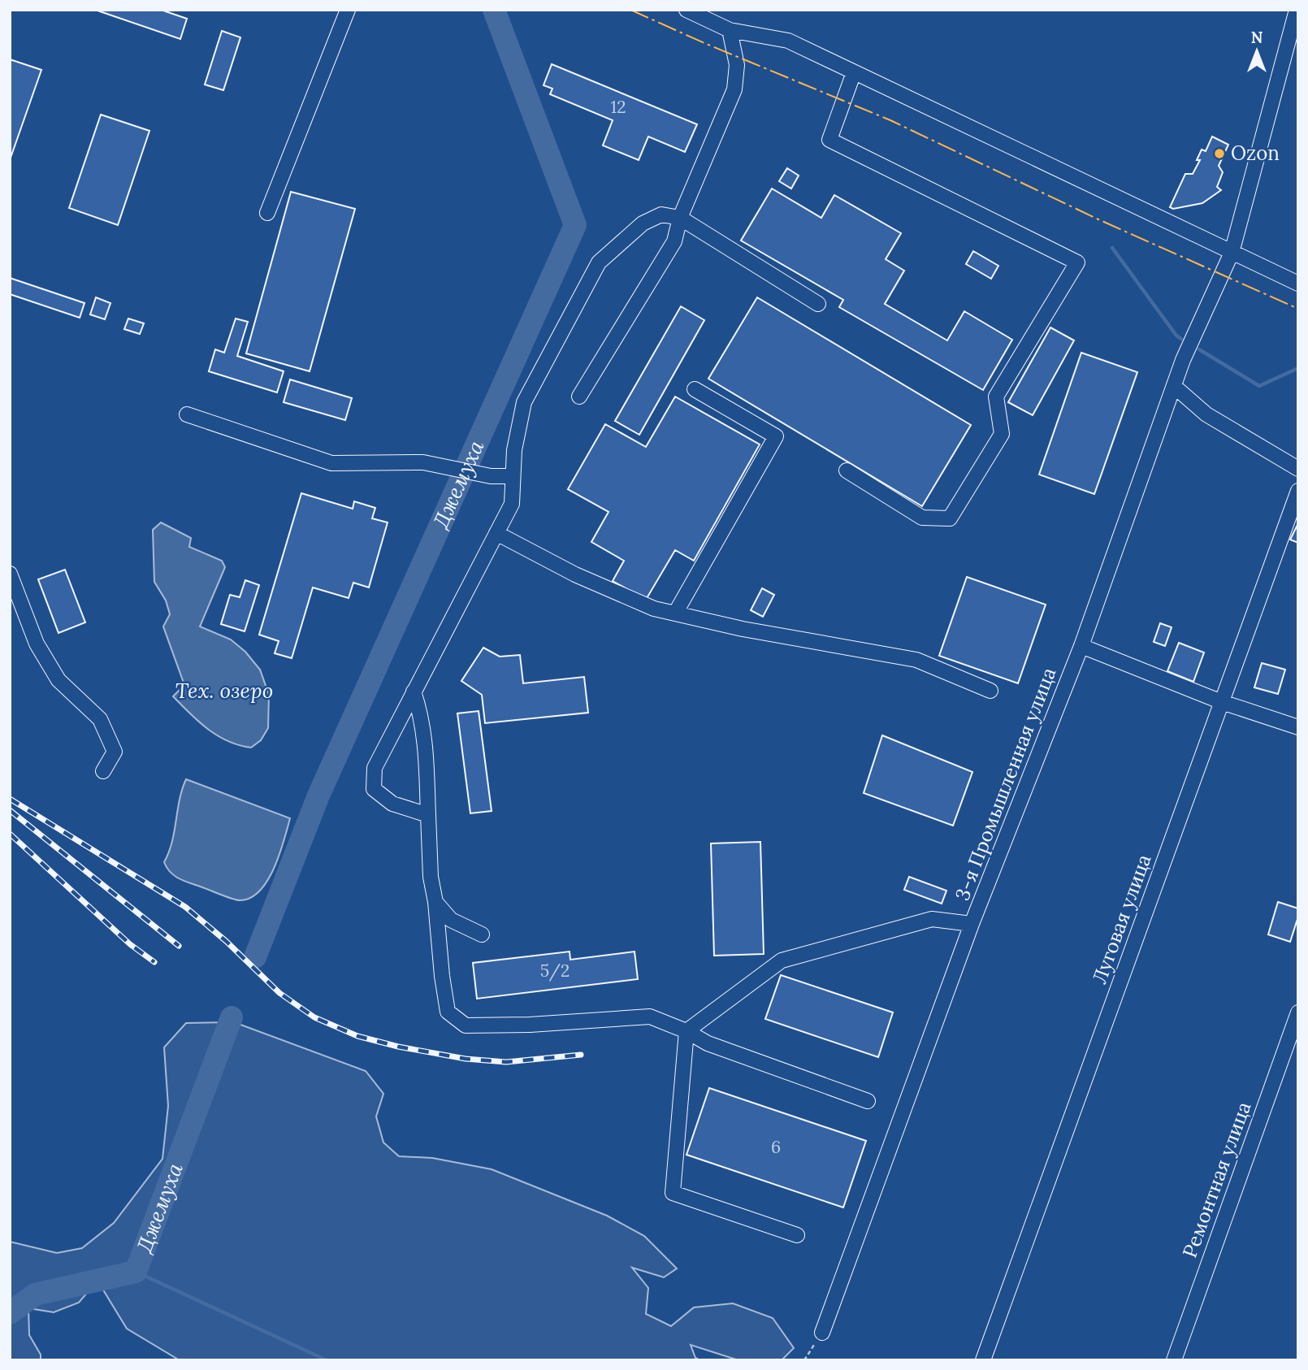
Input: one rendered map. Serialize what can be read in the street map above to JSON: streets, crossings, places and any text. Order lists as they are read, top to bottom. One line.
{"streets":{"street":["3-я Промышленная улица","Луговая улица","Ремонтная улица"]},"water":["Джемуха","Тех. озеро"],"places":["Ozon"],"house_numbers":["12","5/2","6"],"north":"top"}
